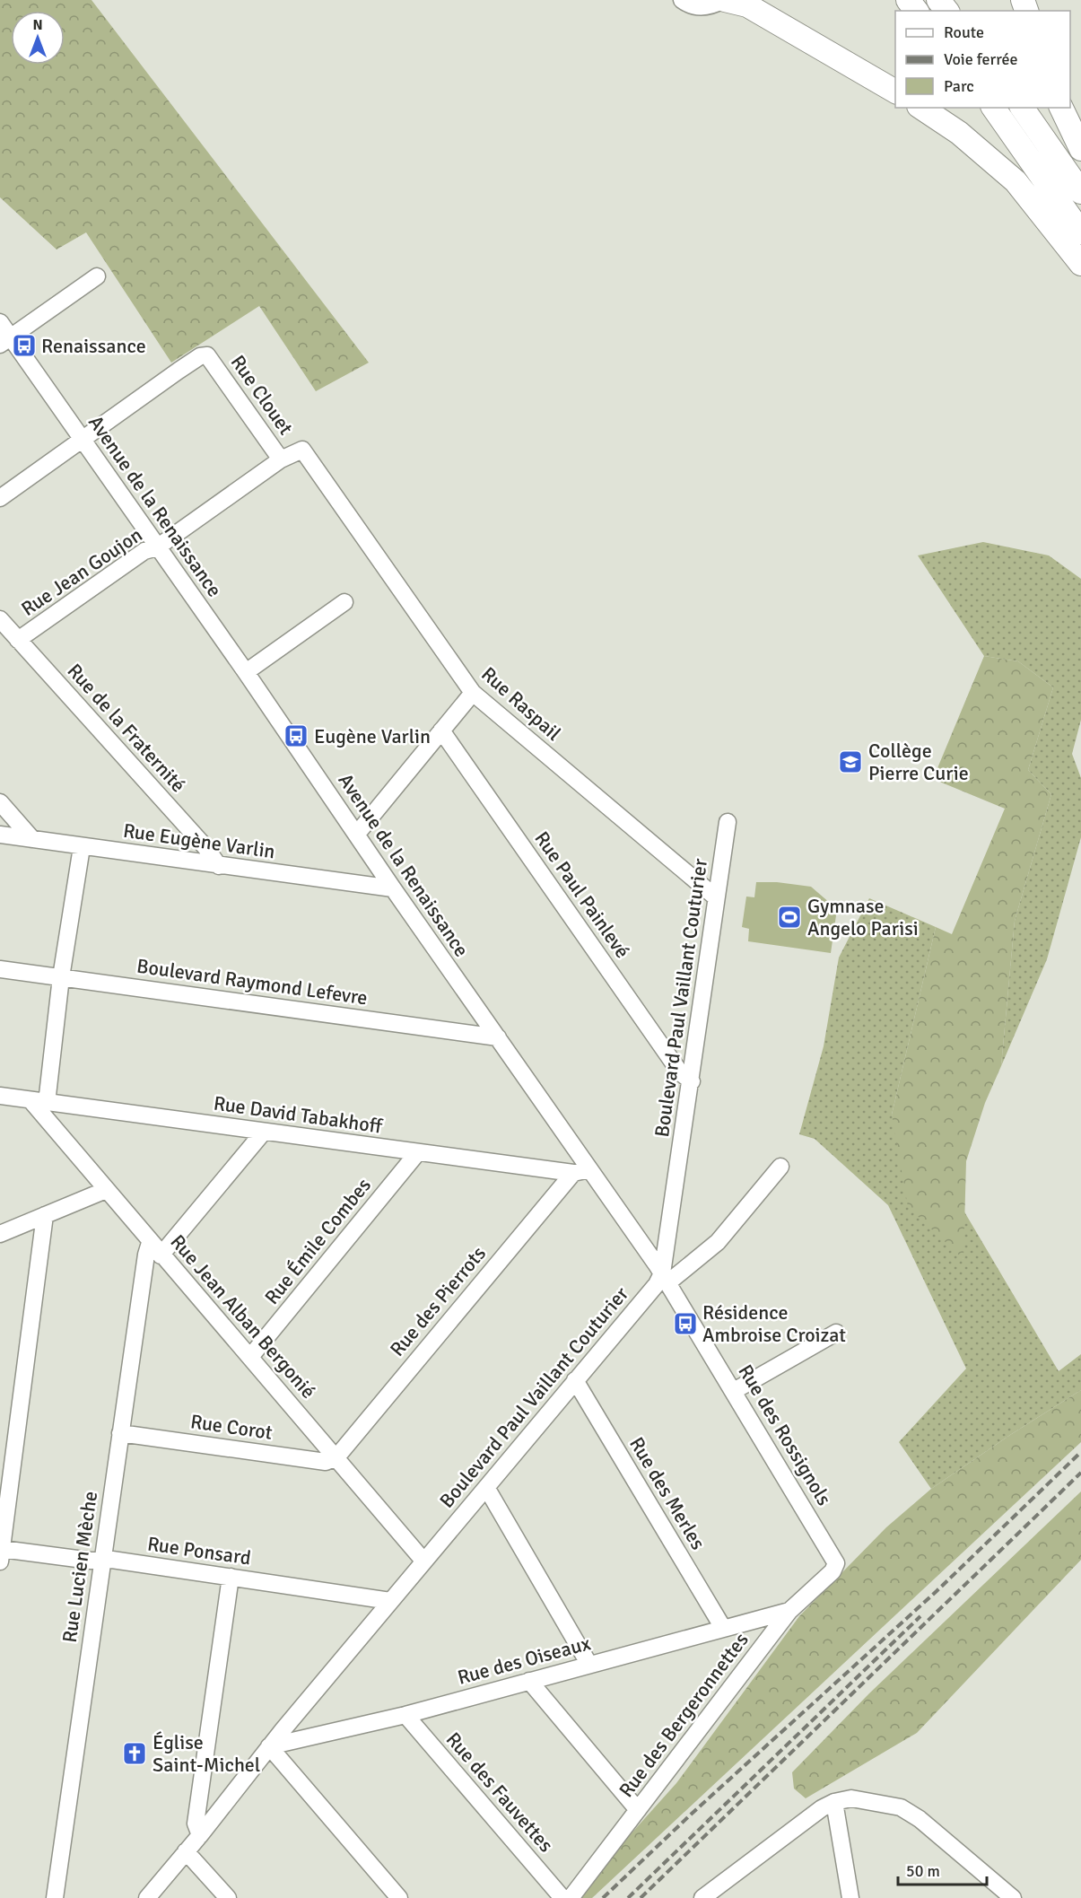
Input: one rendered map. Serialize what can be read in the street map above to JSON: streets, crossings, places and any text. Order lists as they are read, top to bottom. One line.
{"streets":{"street":["Rue Clouet","Avenue de la Renaissance","Rue Jean Goujon","Rue Raspail","Rue de la Fraternité","Rue Eugène Varlin","Rue Paul Painlevé","Boulevard Raymond Lefevre","Boulevard Paul Vaillant Couturier","Rue David Tabakhoff","Rue Émile Combes","Rue des Pierrots","Rue Jean Alban Bergonié","Rue Corot","Rue des Rossignols","Rue des Merles","Rue Ponsard","Rue Lucien Mèche","Rue des Oiseaux","Rue des Bergeronnettes","Rue des Fauvettes"]},"crossings":[["Rue Clouet","Avenue de la Renaissance"],["Rue Clouet","Rue Jean Goujon"],["Avenue de la Renaissance","Rue Jean Goujon"],["Avenue de la Renaissance","Rue Eugène Varlin"],["Avenue de la Renaissance","Boulevard Raymond Lefevre"],["Avenue de la Renaissance","Boulevard Paul Vaillant Couturier"],["Avenue de la Renaissance","Rue David Tabakhoff"],["Avenue de la Renaissance","Rue des Rossignols"],["Rue Jean Goujon","Rue Raspail"],["Rue Jean Goujon","Rue de la Fraternité"],["Rue Raspail","Boulevard Paul Vaillant Couturier"],["Rue de la Fraternité","Rue Eugène Varlin"],["Rue Paul Painlevé","Boulevard Paul Vaillant Couturier"],["Boulevard Paul Vaillant Couturier","Rue Jean Alban Bergonié"],["Boulevard Paul Vaillant Couturier","Rue des Rossignols"],["Boulevard Paul Vaillant Couturier","Rue des Merles"],["Boulevard Paul Vaillant Couturier","Rue Ponsard"],["Boulevard Paul Vaillant Couturier","Rue des Oiseaux"],["Rue David Tabakhoff","Rue Émile Combes"],["Rue David Tabakhoff","Rue des Pierrots"],["Rue David Tabakhoff","Rue Jean Alban Bergonié"],["Rue Émile Combes","Rue Jean Alban Bergonié"],["Rue des Pierrots","Rue Jean Alban Bergonié"],["Rue des Pierrots","Rue Corot"],["Rue Jean Alban Bergonié","Rue Corot"],["Rue Jean Alban Bergonié","Rue Lucien Mèche"],["Rue Corot","Rue Lucien Mèche"],["Rue des Rossignols","Rue des Bergeronnettes"],["Rue des Merles","Rue des Oiseaux"],["Rue Ponsard","Rue Lucien Mèche"],["Rue des Oiseaux","Rue des Bergeronnettes"],["Rue des Oiseaux","Rue des Fauvettes"]],"places":{"bus stop":["Renaissance","Eugène Varlin","Résidence Ambroise Croizat"],"school or university":["Collège Pierre Curie"],"sports":["Gymnase Angelo Parisi"],"church":["Église Saint-Michel"]},"legend":["Route","Voie ferrée","Parc"],"scale_bar":"50 m","north":"top"}
